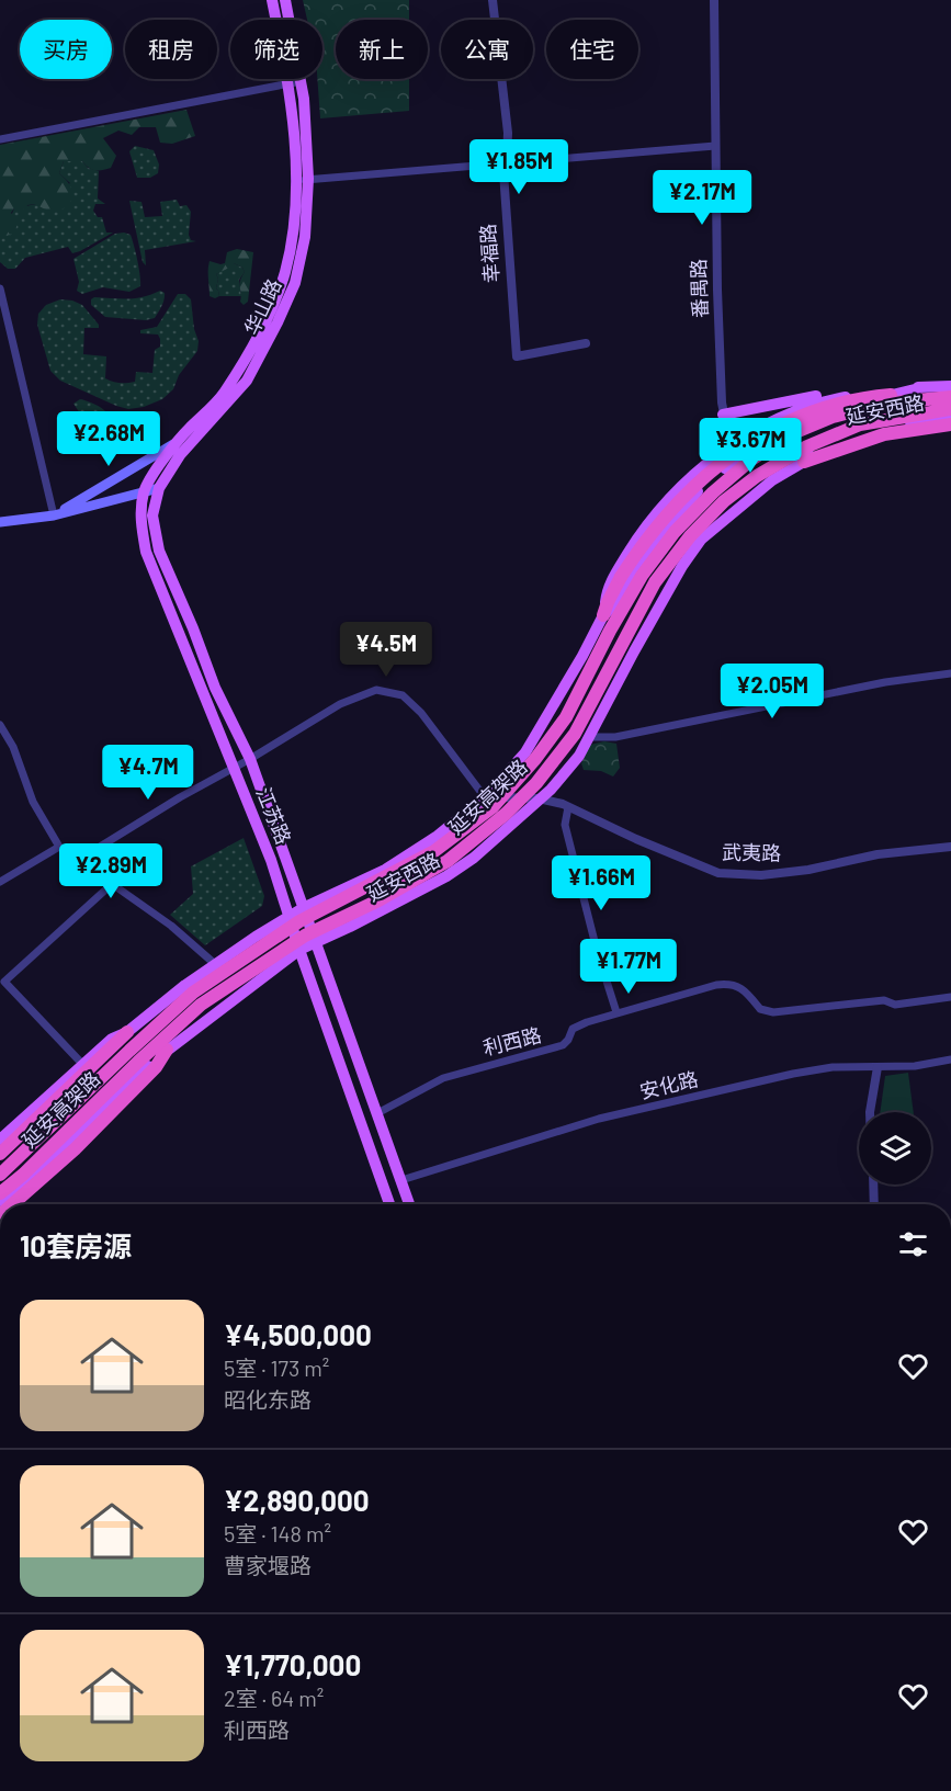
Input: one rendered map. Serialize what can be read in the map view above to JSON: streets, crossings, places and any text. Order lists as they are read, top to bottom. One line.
{"streets":{"highway":["延安高架路"],"main road":["华山路","延安西路","江苏路"],"street":["幸福路","番禺路","武夷路","利西路","安化路"]},"crossings":[["番禺路","延安西路"],["华山路","江苏路"],["延安西路","延安高架路"],["延安西路","江苏路"],["延安西路","武夷路"],["江苏路","利西路"],["江苏路","安化路"]],"page":{"chip":["买房","租房","筛选","新上","公寓","住宅"],"price":["¥1.85M","¥2.17M","¥2.68M","¥3.67M","¥4.5M","¥2.05M","¥4.7M","¥2.89M","¥1.66M","¥1.77M"],"heading":"10套房源","list":[{"name":"¥4,500,000","note":"5室 · 173 m² · 昭化东路"},{"name":"¥2,890,000","note":"5室 · 148 m² · 曹家堰路"},{"name":"¥1,770,000","note":"2室 · 64 m² · 利西路"}]}}
